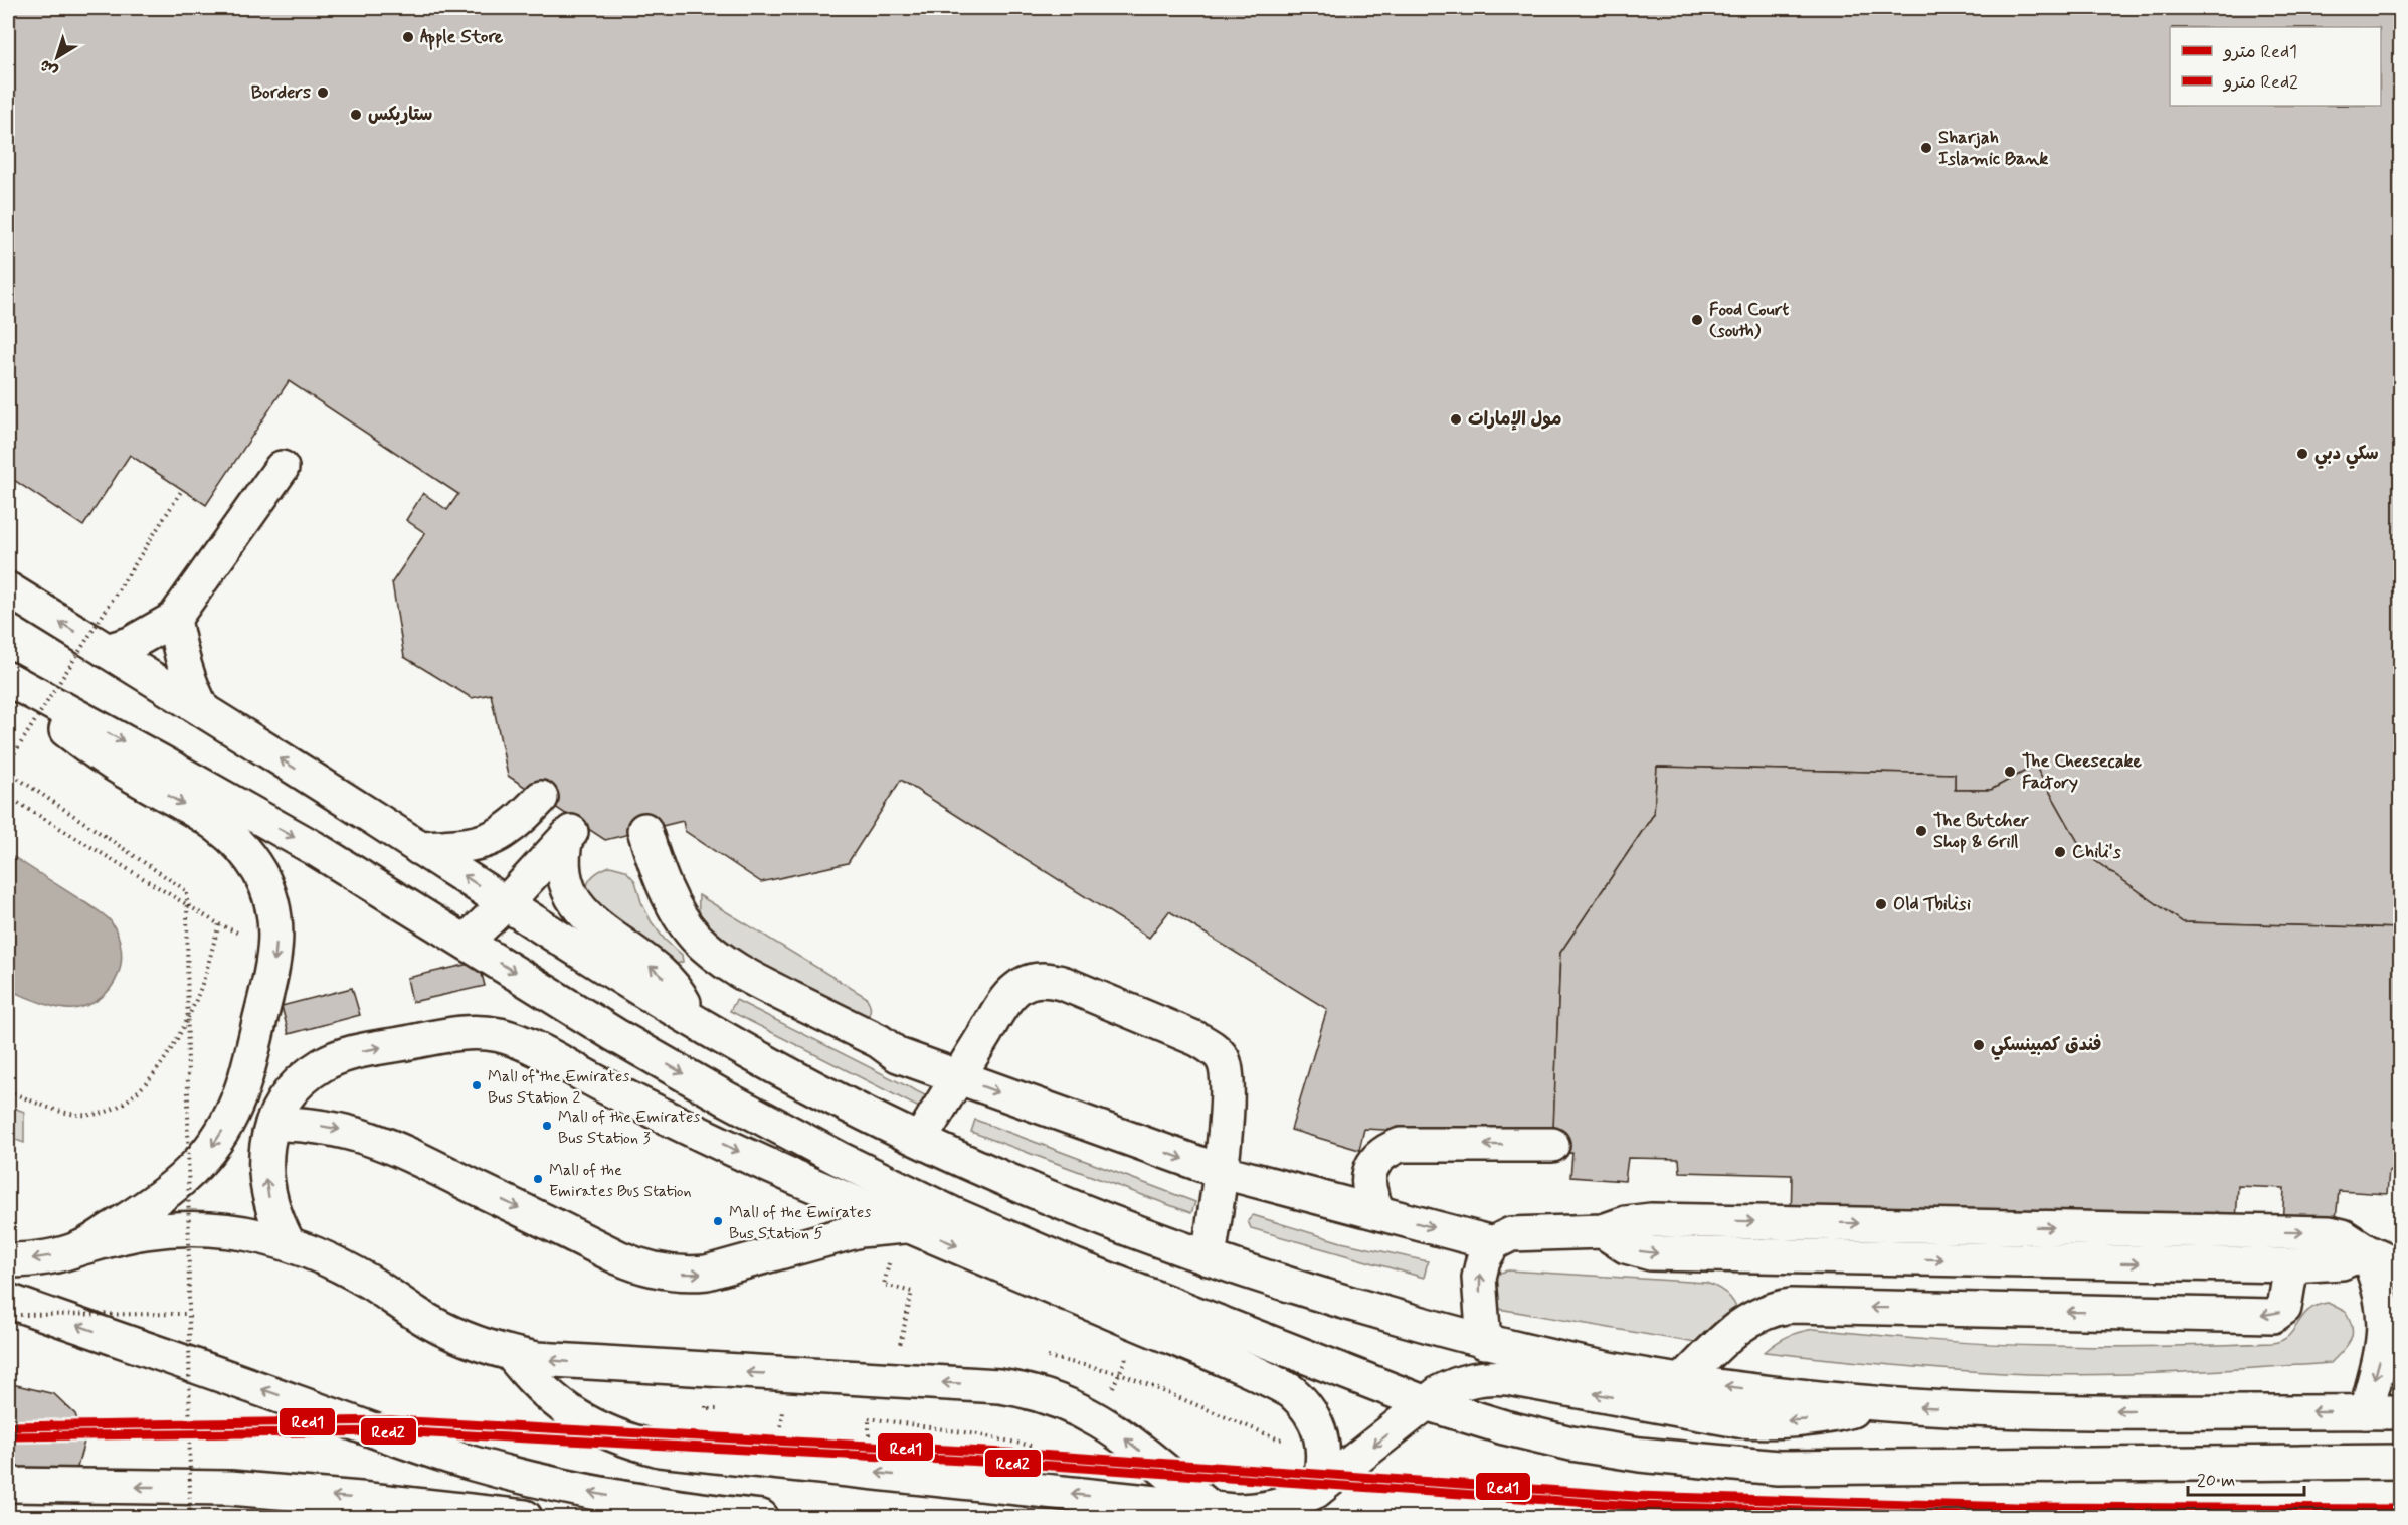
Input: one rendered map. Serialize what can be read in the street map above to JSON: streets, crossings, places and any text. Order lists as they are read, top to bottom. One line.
{"places":["Apple Store","Borders","ستاربكس","Sharjah Islamic Bank","Food Court (south)","مول الإمارات","سكي دبي","The Cheesecake Factory","The Butcher Shop & Grill","Chili's","Old Tbilisi","فندق كمبينسكي","Mall of the Emirates Bus Station 2","Mall of the Emirates Bus Station 3","Mall of the Emirates Bus Station","Mall of the Emirates Bus Station 5"],"lines":["metro line Red1","metro line Red2"],"legend":["مترو Red1","مترو Red2"],"scale_bar":"20 m","north":"bottom left"}
